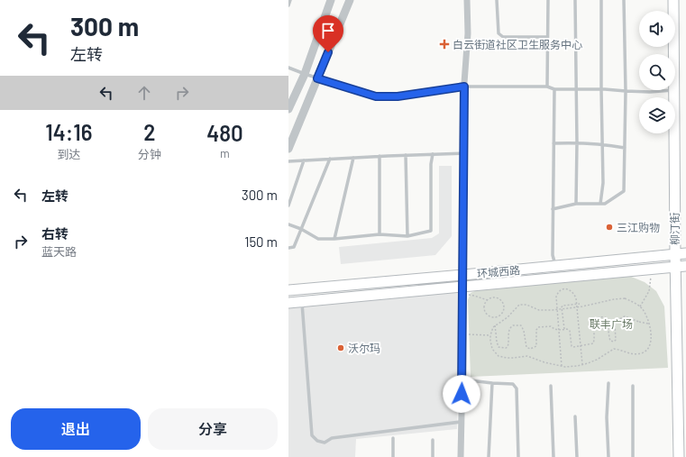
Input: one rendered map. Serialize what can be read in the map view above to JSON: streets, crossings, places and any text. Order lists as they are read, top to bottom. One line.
{"streets":{"main road":["柳汀街","环城西路"]},"crossings":[["柳汀街","环城西路"]],"parks":["联丰广场"],"places":{"health":["白云街道社区卫生服务中心"],"other":["三江购物","沃尔玛"]},"page":{"turn":["300 m","左转"],"eta":["14:16","到达","2","分钟","480","m"],"list":[{"name":"左转","value":"300 m"},{"name":"右转","note":"蓝天路","value":"150 m"}],"buttons":["退出","分享"]}}
